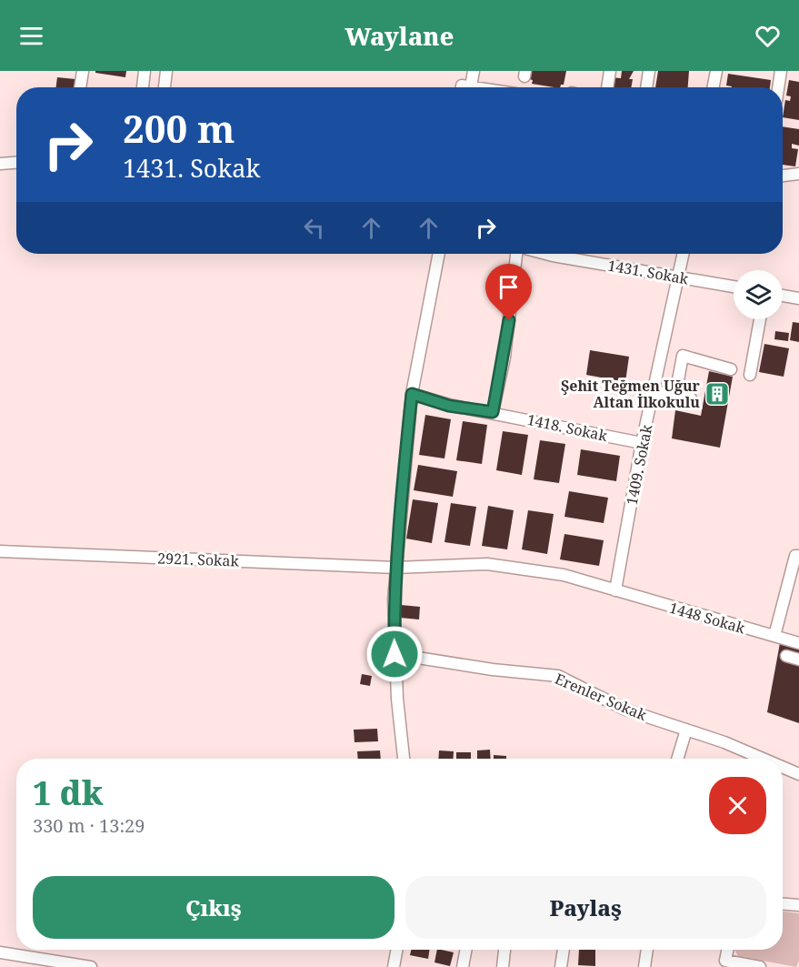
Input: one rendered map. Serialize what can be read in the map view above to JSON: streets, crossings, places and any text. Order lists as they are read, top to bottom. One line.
{"streets":{"street":["1431. Sokak","1418. Sokak","1409. Sokak","2921. Sokak","1448 Sokak","Erenler Sokak"]},"crossings":[["1431. Sokak","1409. Sokak"],["1418. Sokak","1409. Sokak"],["1409. Sokak","2921. Sokak"],["1409. Sokak","1448 Sokak"],["2921. Sokak","1448 Sokak"]],"places":{"building":["Şehit Teğmen Uğur Altan İlkokulu"]},"page":{"header":"Waylane","turn":["200 m","1431. Sokak"],"heading":["1 dk","330 m · 13:29"],"buttons":["Çıkış","Paylaş"]}}
